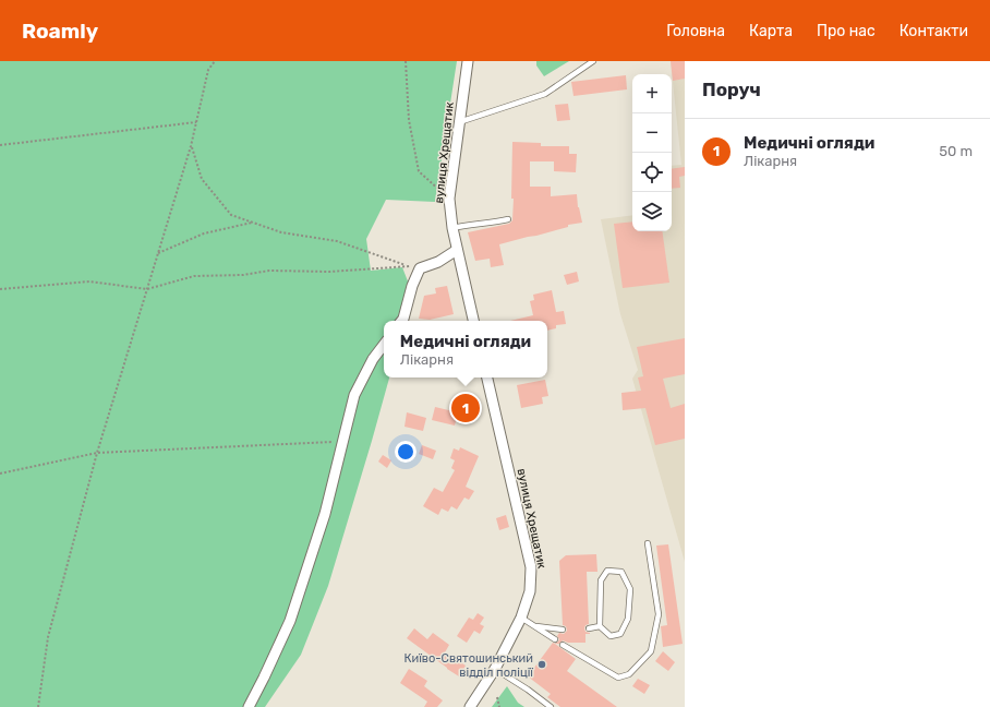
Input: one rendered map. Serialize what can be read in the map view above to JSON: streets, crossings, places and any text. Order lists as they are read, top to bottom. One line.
{"streets":{"street":["вулиця Хрещатик"]},"places":["Київо-Святошинський відділ поліції"],"page":{"header":"Roamly","nav":["Головна","Карта","Про нас","Контакти"],"heading":"Поруч","map_buttons":["+","−"],"list":[{"mark":"1","name":"Медичні огляди","note":"Лікарня","value":"50 m"}],"popup":["Медичні огляди","Лікарня"],"pins":"1"}}
